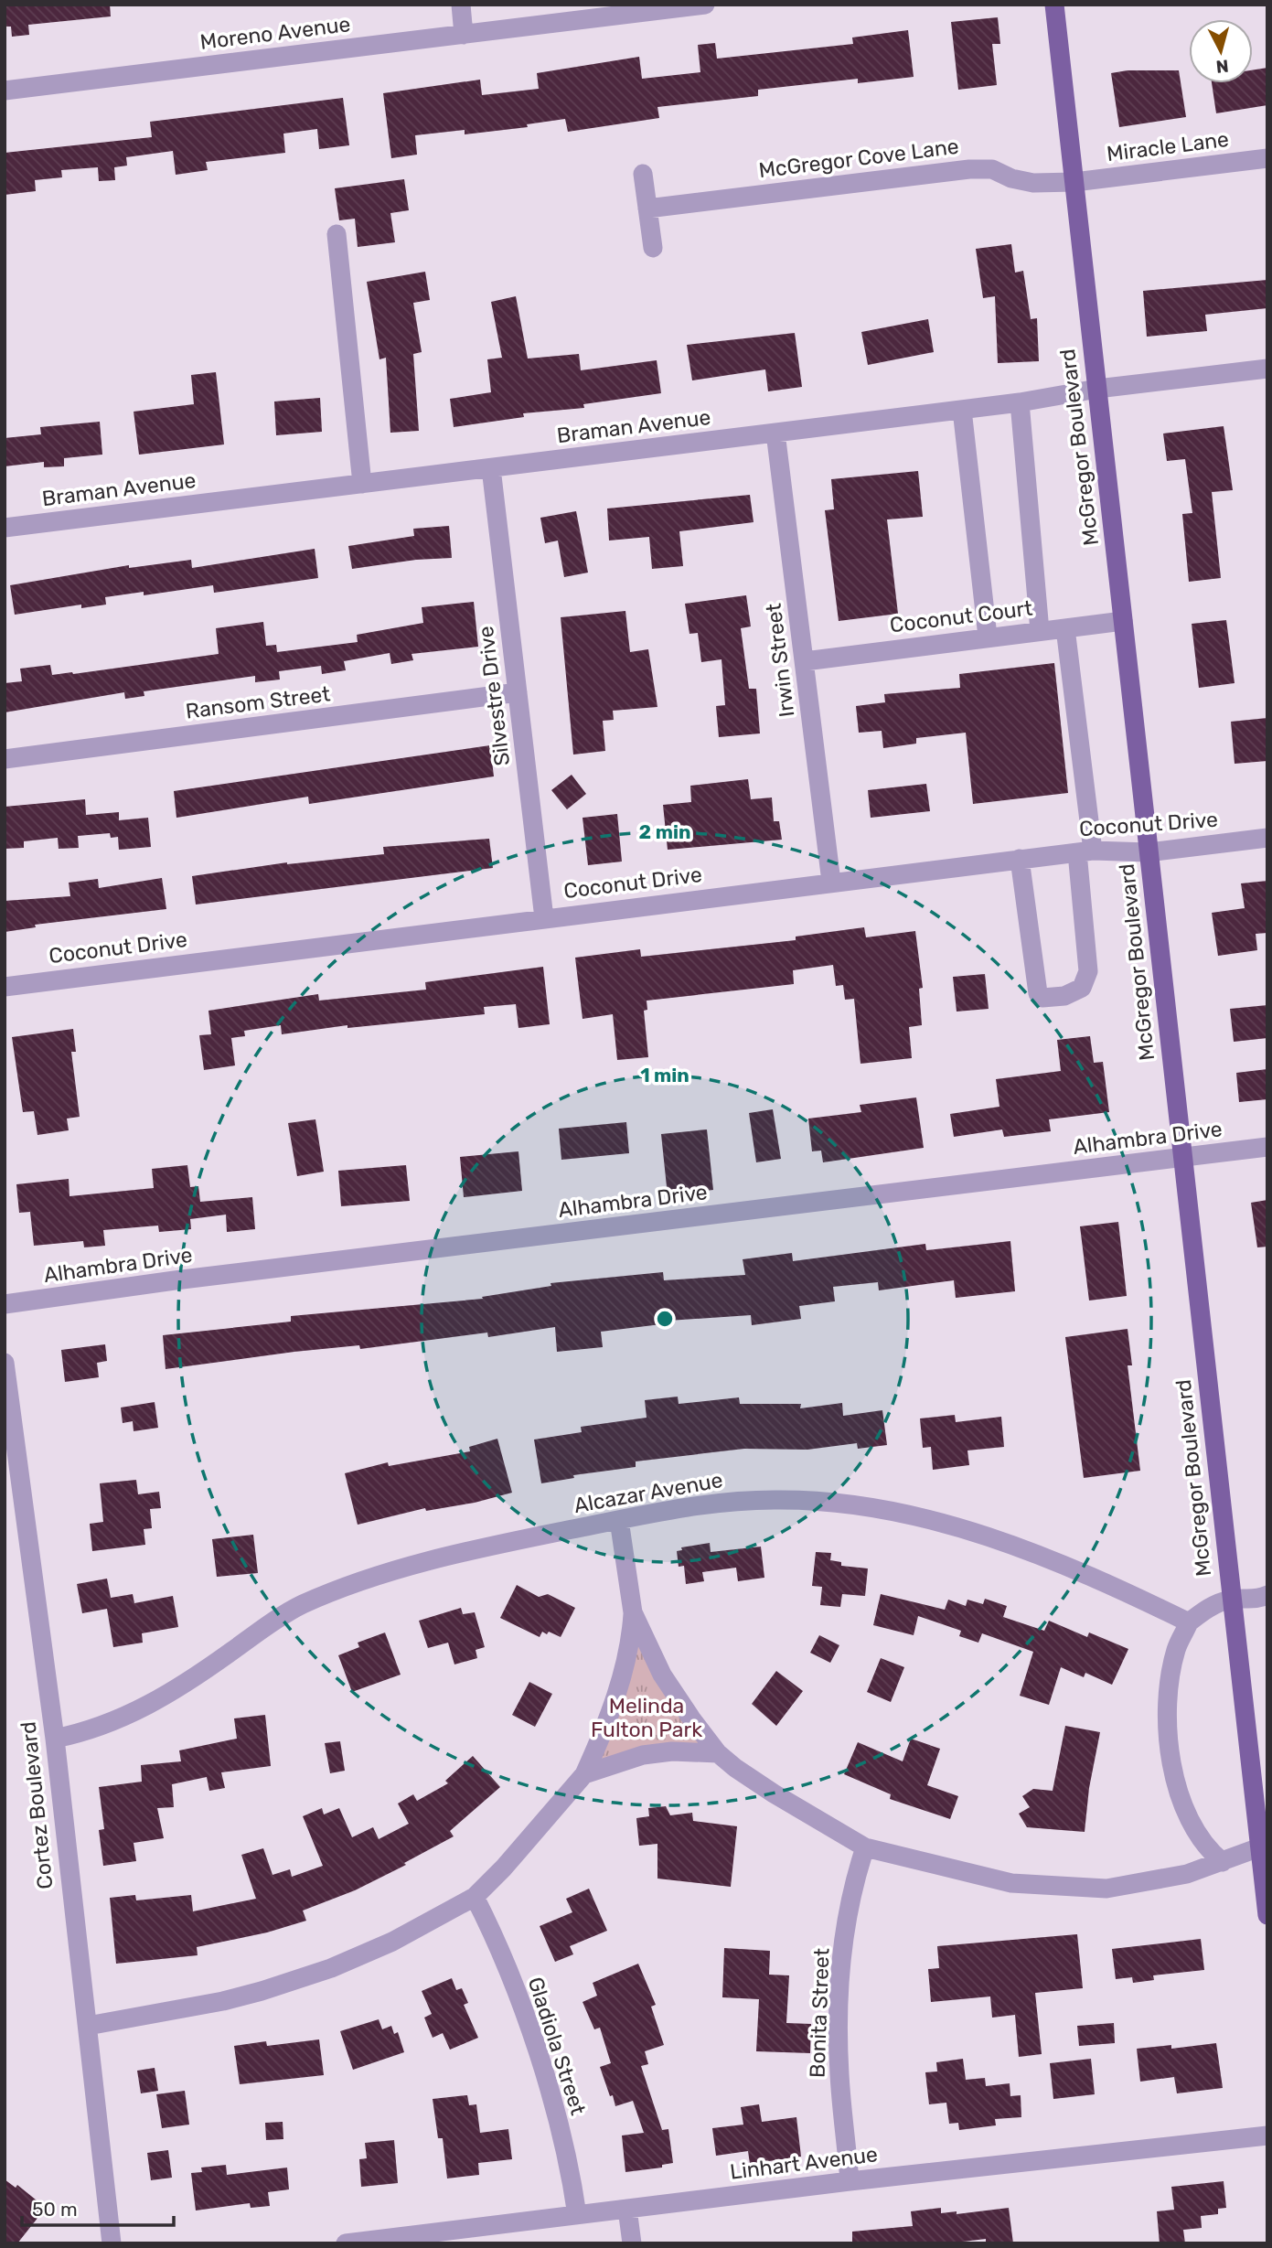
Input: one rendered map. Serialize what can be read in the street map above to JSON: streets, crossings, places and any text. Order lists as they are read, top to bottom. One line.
{"streets":{"main road":["McGregor Boulevard"],"street":["Moreno Avenue","Miracle Lane","McGregor Cove Lane","Braman Avenue","Coconut Court","Irwin Street","Silvestre Drive","Ransom Street","Coconut Drive","Alhambra Drive","Alcazar Avenue","Cortez Boulevard","Bonita Street","Gladiola Street","Linhart Avenue"]},"crossings":[["Miracle Lane","McGregor Cove Lane"],["Miracle Lane","McGregor Boulevard"],["McGregor Cove Lane","McGregor Boulevard"],["Braman Avenue","McGregor Boulevard"],["Braman Avenue","Irwin Street"],["Braman Avenue","Silvestre Drive"],["McGregor Boulevard","Coconut Court"],["McGregor Boulevard","Coconut Drive"],["McGregor Boulevard","Alhambra Drive"],["Coconut Court","Irwin Street"],["Irwin Street","Coconut Drive"],["Silvestre Drive","Ransom Street"],["Silvestre Drive","Coconut Drive"],["Alcazar Avenue","Cortez Boulevard"],["Bonita Street","Linhart Avenue"],["Gladiola Street","Linhart Avenue"]],"parks":["Melinda Fulton Park"],"scale_bar":"50 m","north":"bottom","rings":["2 min","1 min"]}
